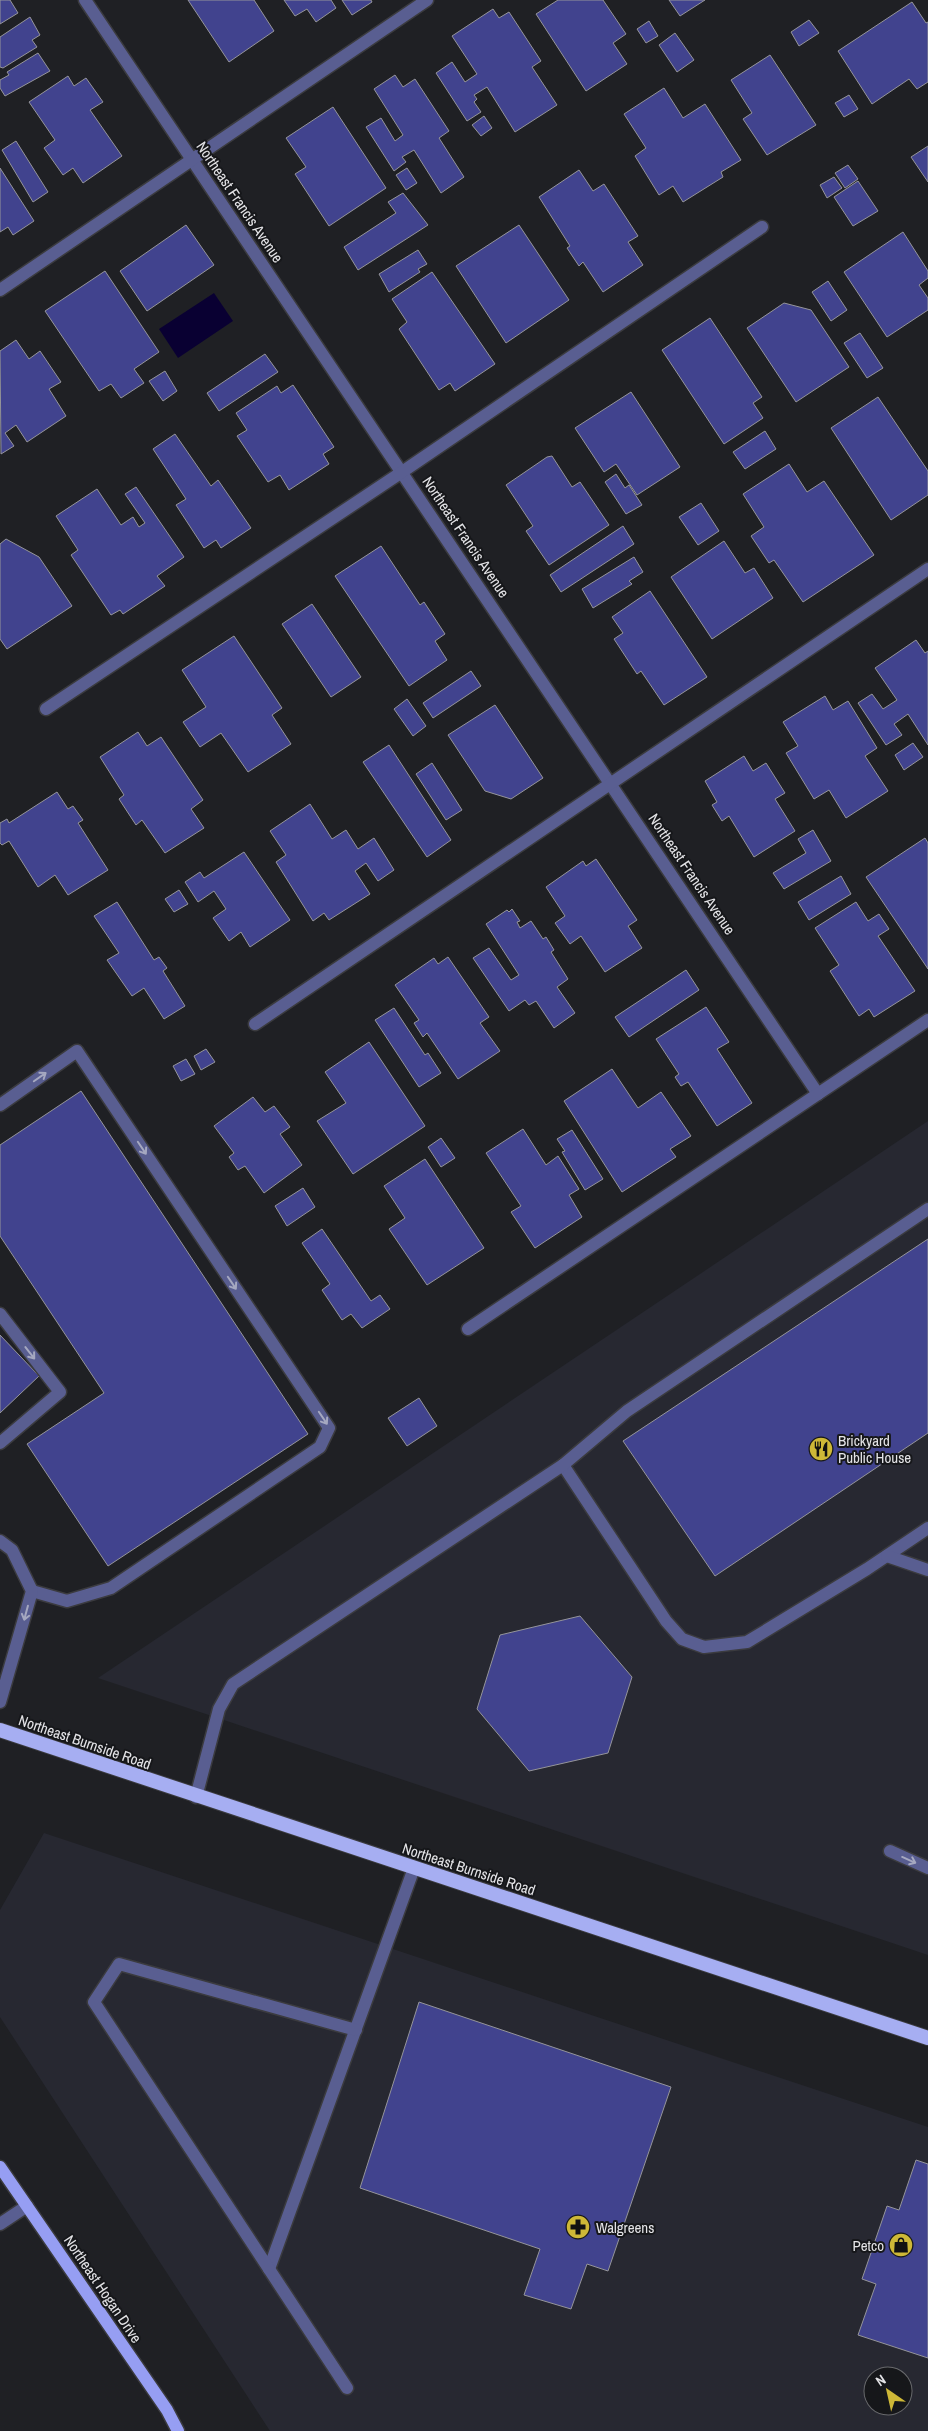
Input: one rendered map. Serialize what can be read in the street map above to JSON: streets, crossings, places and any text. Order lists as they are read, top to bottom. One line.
{"streets":{"highway":["Northeast Burnside Road"],"main road":["Northeast Hogan Drive"],"lane":["Northeast Francis Avenue"]},"places":{"restaurant":["Brickyard Public House"],"pharmacy":["Walgreens"],"shop":["Petco"]},"north":"top left"}
